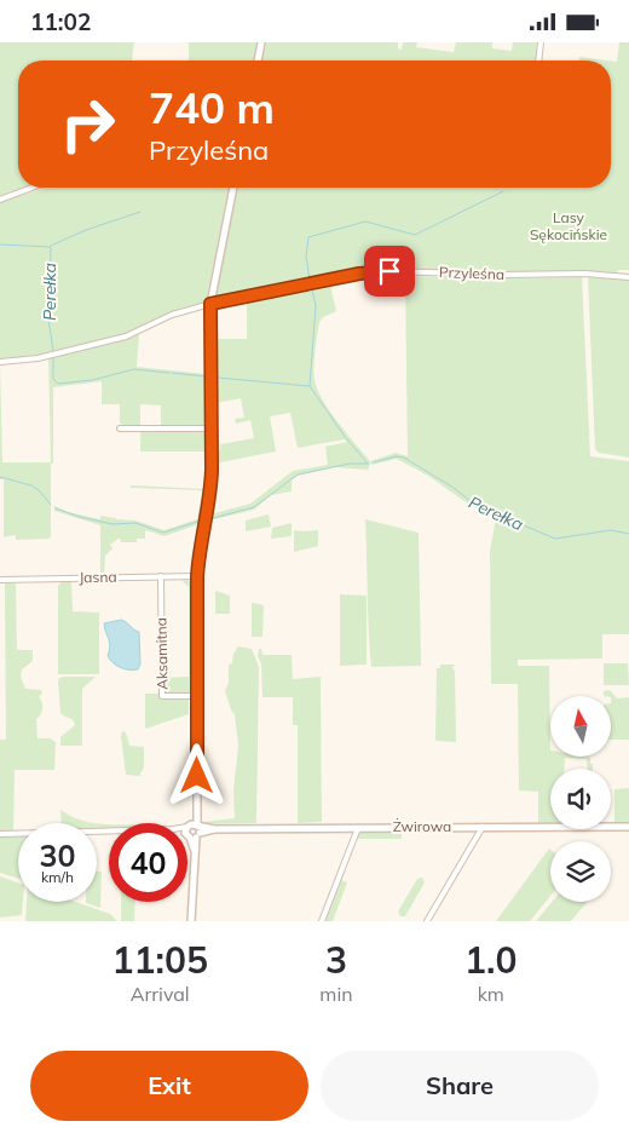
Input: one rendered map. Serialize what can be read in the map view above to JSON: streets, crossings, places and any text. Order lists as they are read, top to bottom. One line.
{"streets":{"street":["Przyleśna","Jasna","Aksamitna","Żwirowa"]},"crossings":[["Jasna","Aksamitna"]],"water":["Perełka"],"parks":["Lasy Sękocińskie"],"north":"top","page":{"status":"11:02","turn":["740 m","Przyleśna"],"speed":"30 km/h","limit":"40","eta":["11:05","Arrival","3","min","1.0","km"],"buttons":["Exit","Share"]}}
